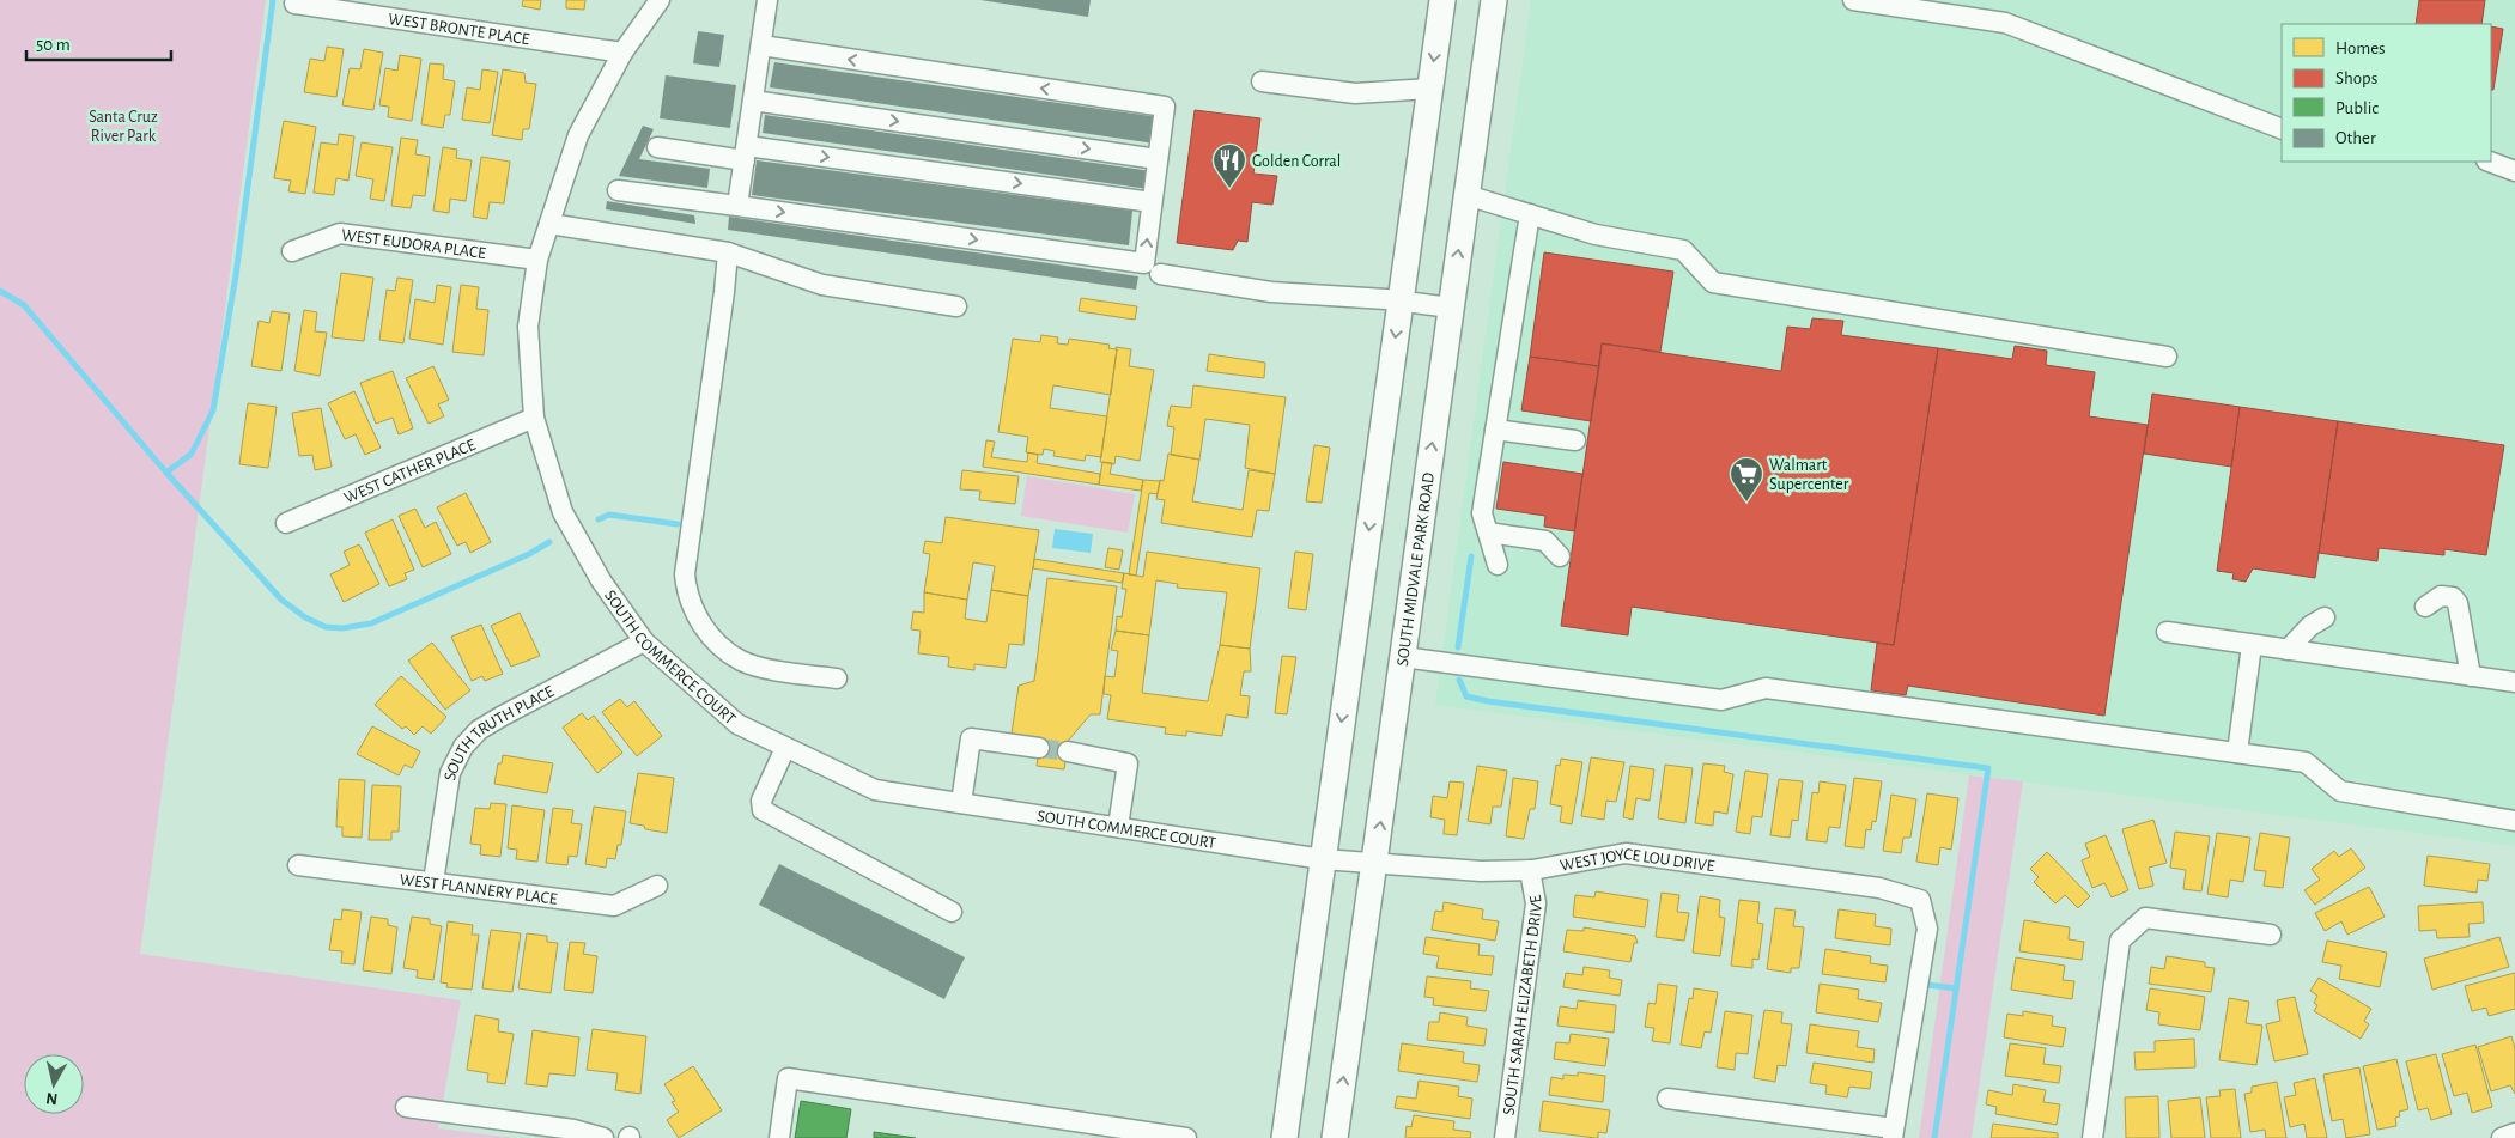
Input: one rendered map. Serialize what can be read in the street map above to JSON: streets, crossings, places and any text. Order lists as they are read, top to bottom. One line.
{"streets":{"main road":["SOUTH MIDVALE PARK ROAD"],"street":["WEST BRONTE PLACE","WEST EUDORA PLACE","WEST CATHER PLACE","SOUTH COMMERCE COURT","SOUTH TRUTH PLACE","WEST JOYCE LOU DRIVE","WEST FLANNERY PLACE","SOUTH SARAH ELIZABETH DRIVE"]},"crossings":[["WEST BRONTE PLACE","SOUTH COMMERCE COURT"],["WEST EUDORA PLACE","SOUTH COMMERCE COURT"],["WEST CATHER PLACE","SOUTH COMMERCE COURT"],["SOUTH MIDVALE PARK ROAD","SOUTH COMMERCE COURT"],["SOUTH MIDVALE PARK ROAD","WEST JOYCE LOU DRIVE"],["SOUTH COMMERCE COURT","SOUTH TRUTH PLACE"],["SOUTH COMMERCE COURT","WEST JOYCE LOU DRIVE"],["SOUTH TRUTH PLACE","WEST FLANNERY PLACE"],["WEST JOYCE LOU DRIVE","SOUTH SARAH ELIZABETH DRIVE"]],"parks":["Santa Cruz River Park"],"places":{"restaurant":["Golden Corral"],"supermarket":["Walmart Supercenter"]},"legend":["Homes","Shops","Public","Other"],"scale_bar":"50 m","north":"bottom"}
